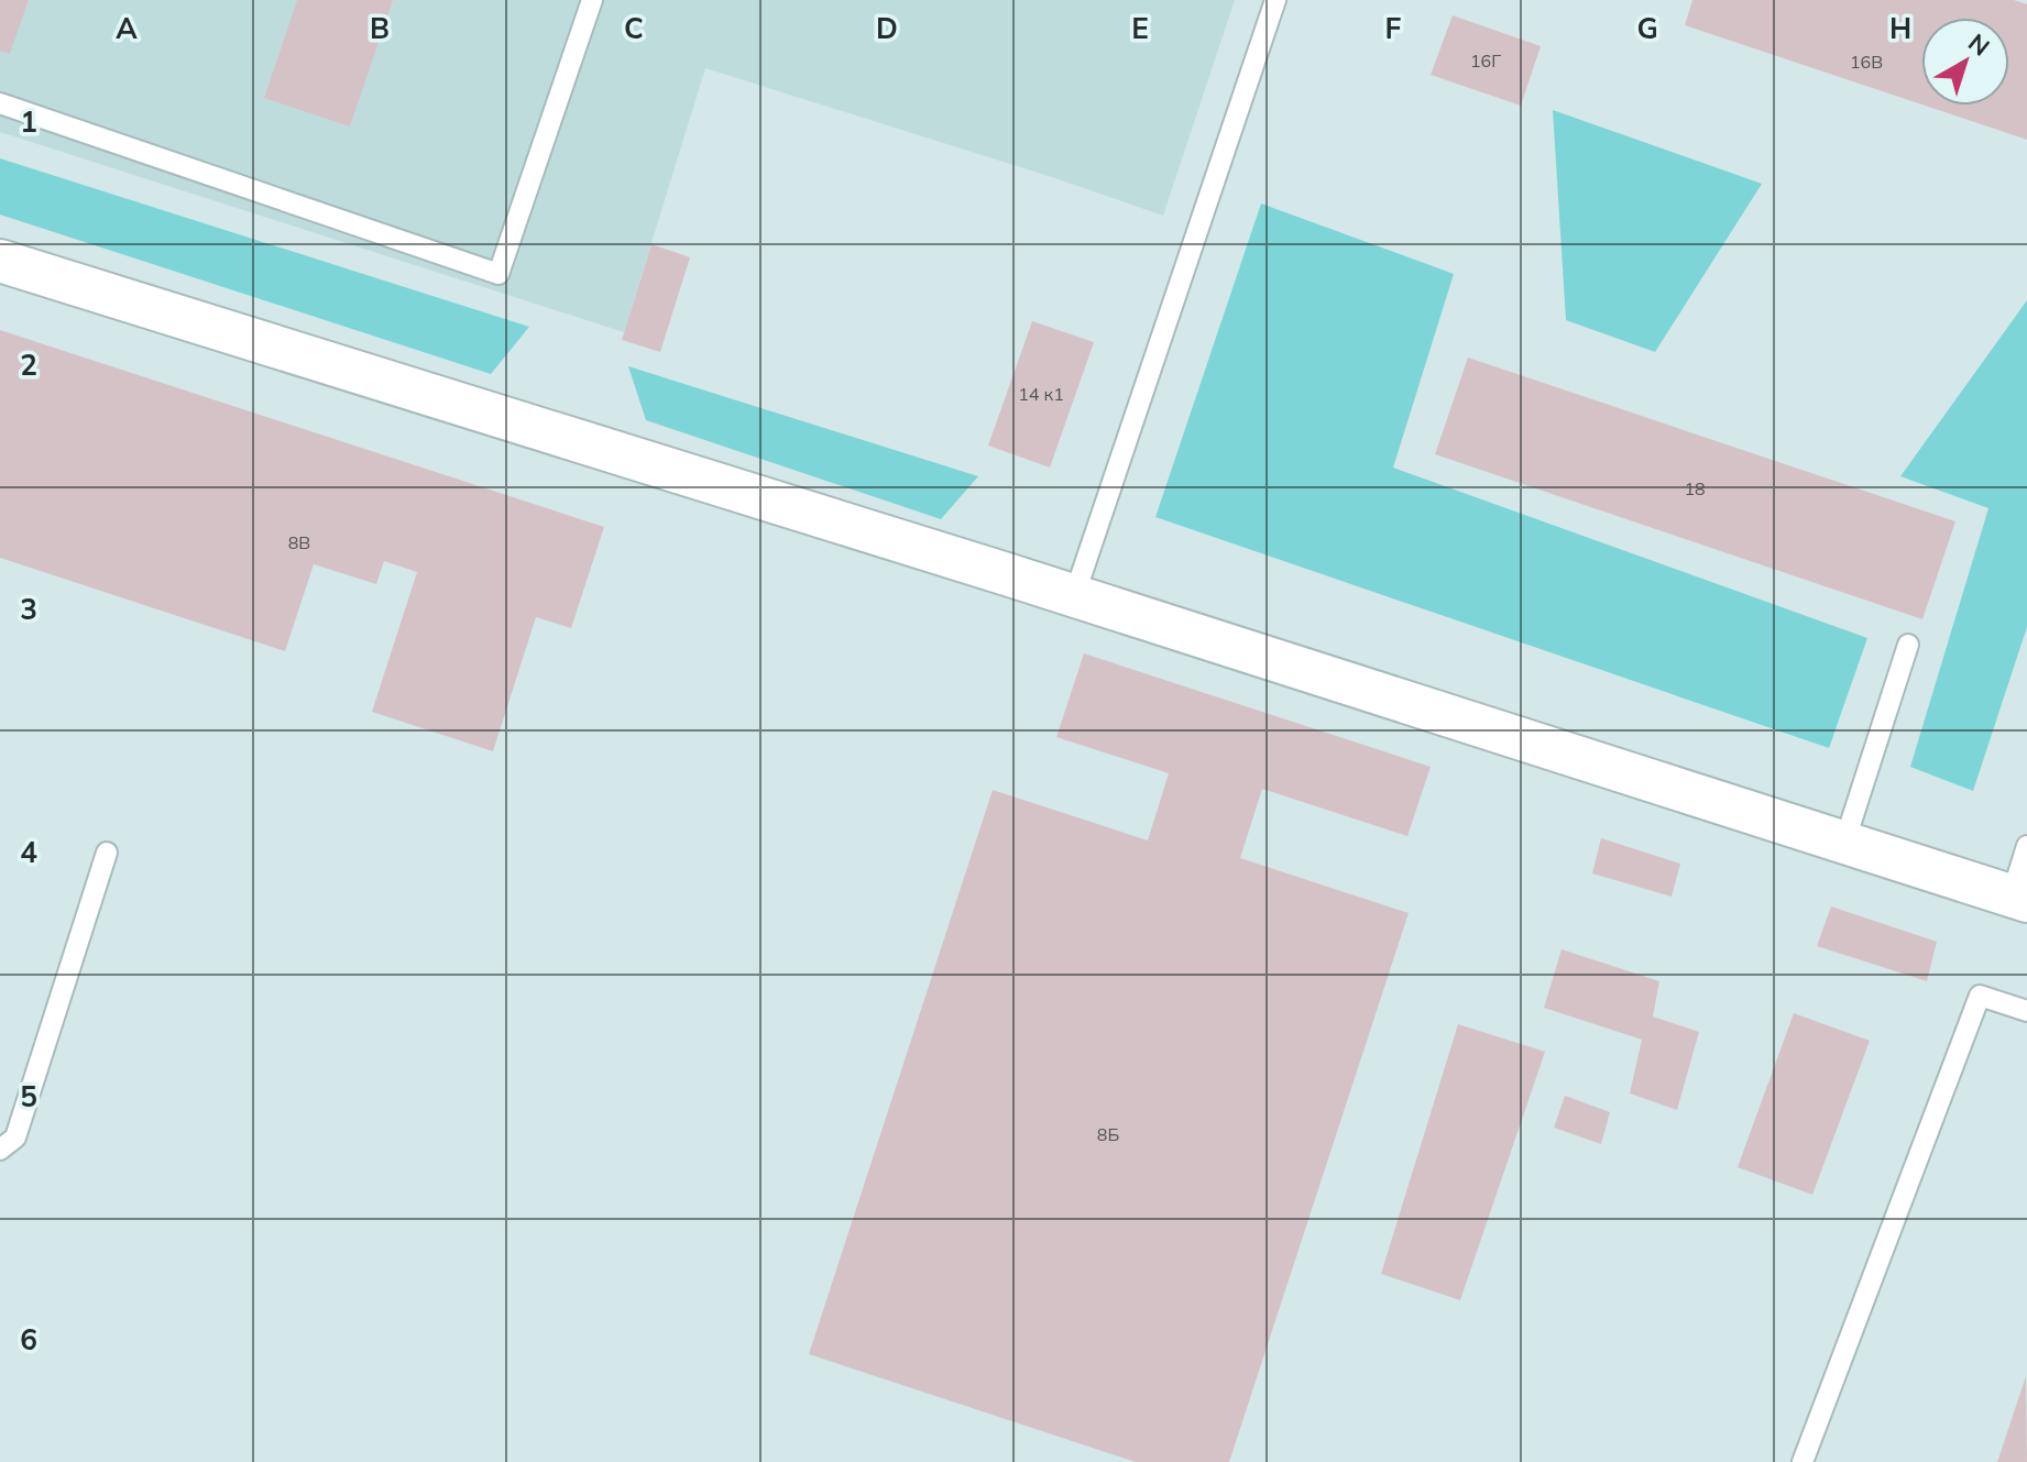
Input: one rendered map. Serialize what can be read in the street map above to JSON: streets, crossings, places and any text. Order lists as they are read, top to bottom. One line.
{"house_numbers":["16Г","16В","14 к1","18","8В","8Б"],"north":"top right","grid":{"columns":["A","B","C","D","E","F","G","H"],"rows":["1","2","3","4","5","6"]}}
